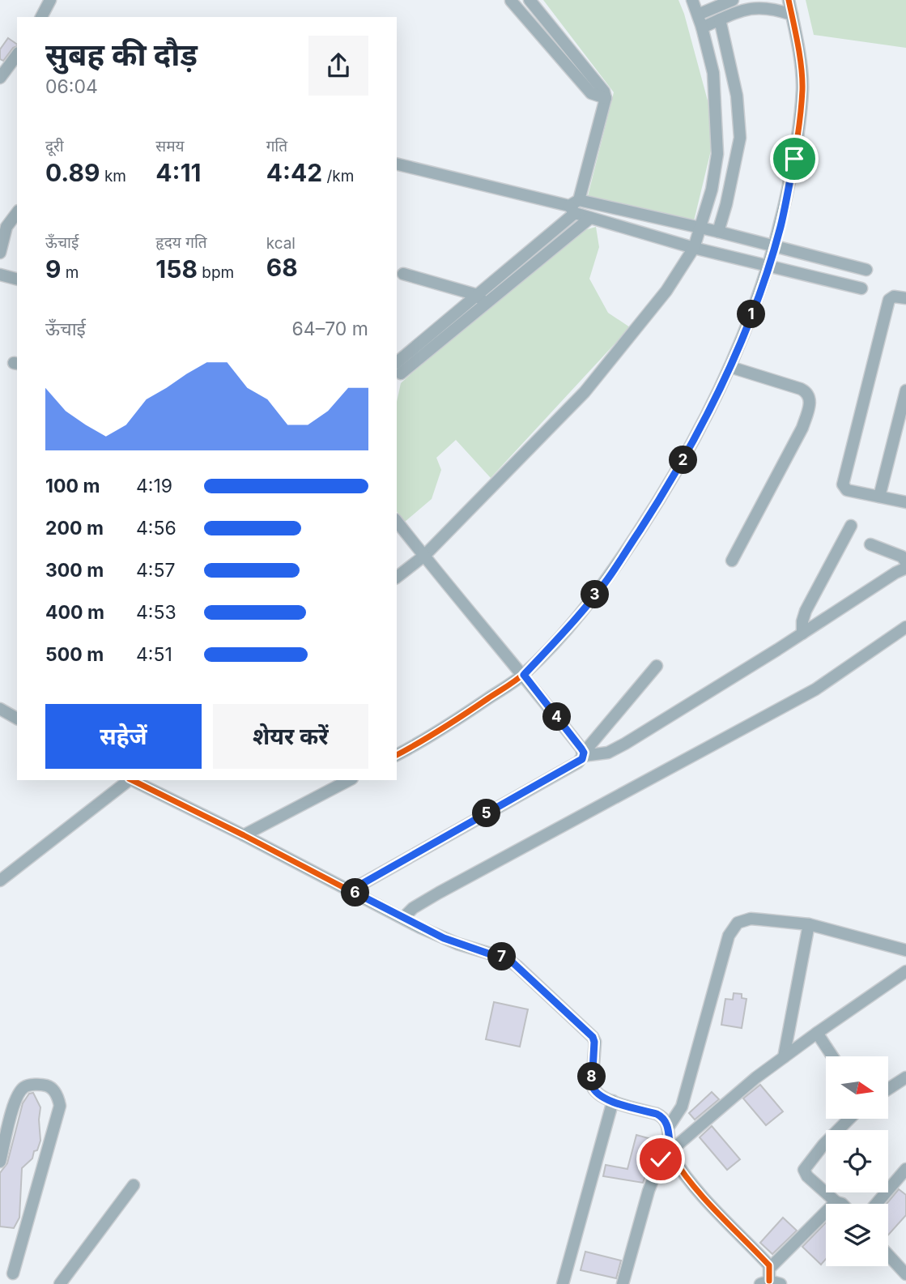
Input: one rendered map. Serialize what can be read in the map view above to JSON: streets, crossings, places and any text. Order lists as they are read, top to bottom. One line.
{"north":"right","page":{"heading":["सुबह की दौड़","06:04"],"stats":[["दूरी","0.89 km"],["समय","4:11"],["गति","4:42 /km"],["ऊँचाई","9 m"],["हृदय गति","158 bpm"],["kcal","68"]],"pins":["1","2","3","4","5","6","7","8"],"chart":["ऊँचाई","64–70 m"],"list":[{"name":"100 m","note":"4:19"},{"name":"200 m","note":"4:56"},{"name":"300 m","note":"4:57"},{"name":"400 m","note":"4:53"},{"name":"500 m","note":"4:51"}],"buttons":["सहेजें","शेयर करें"]}}
